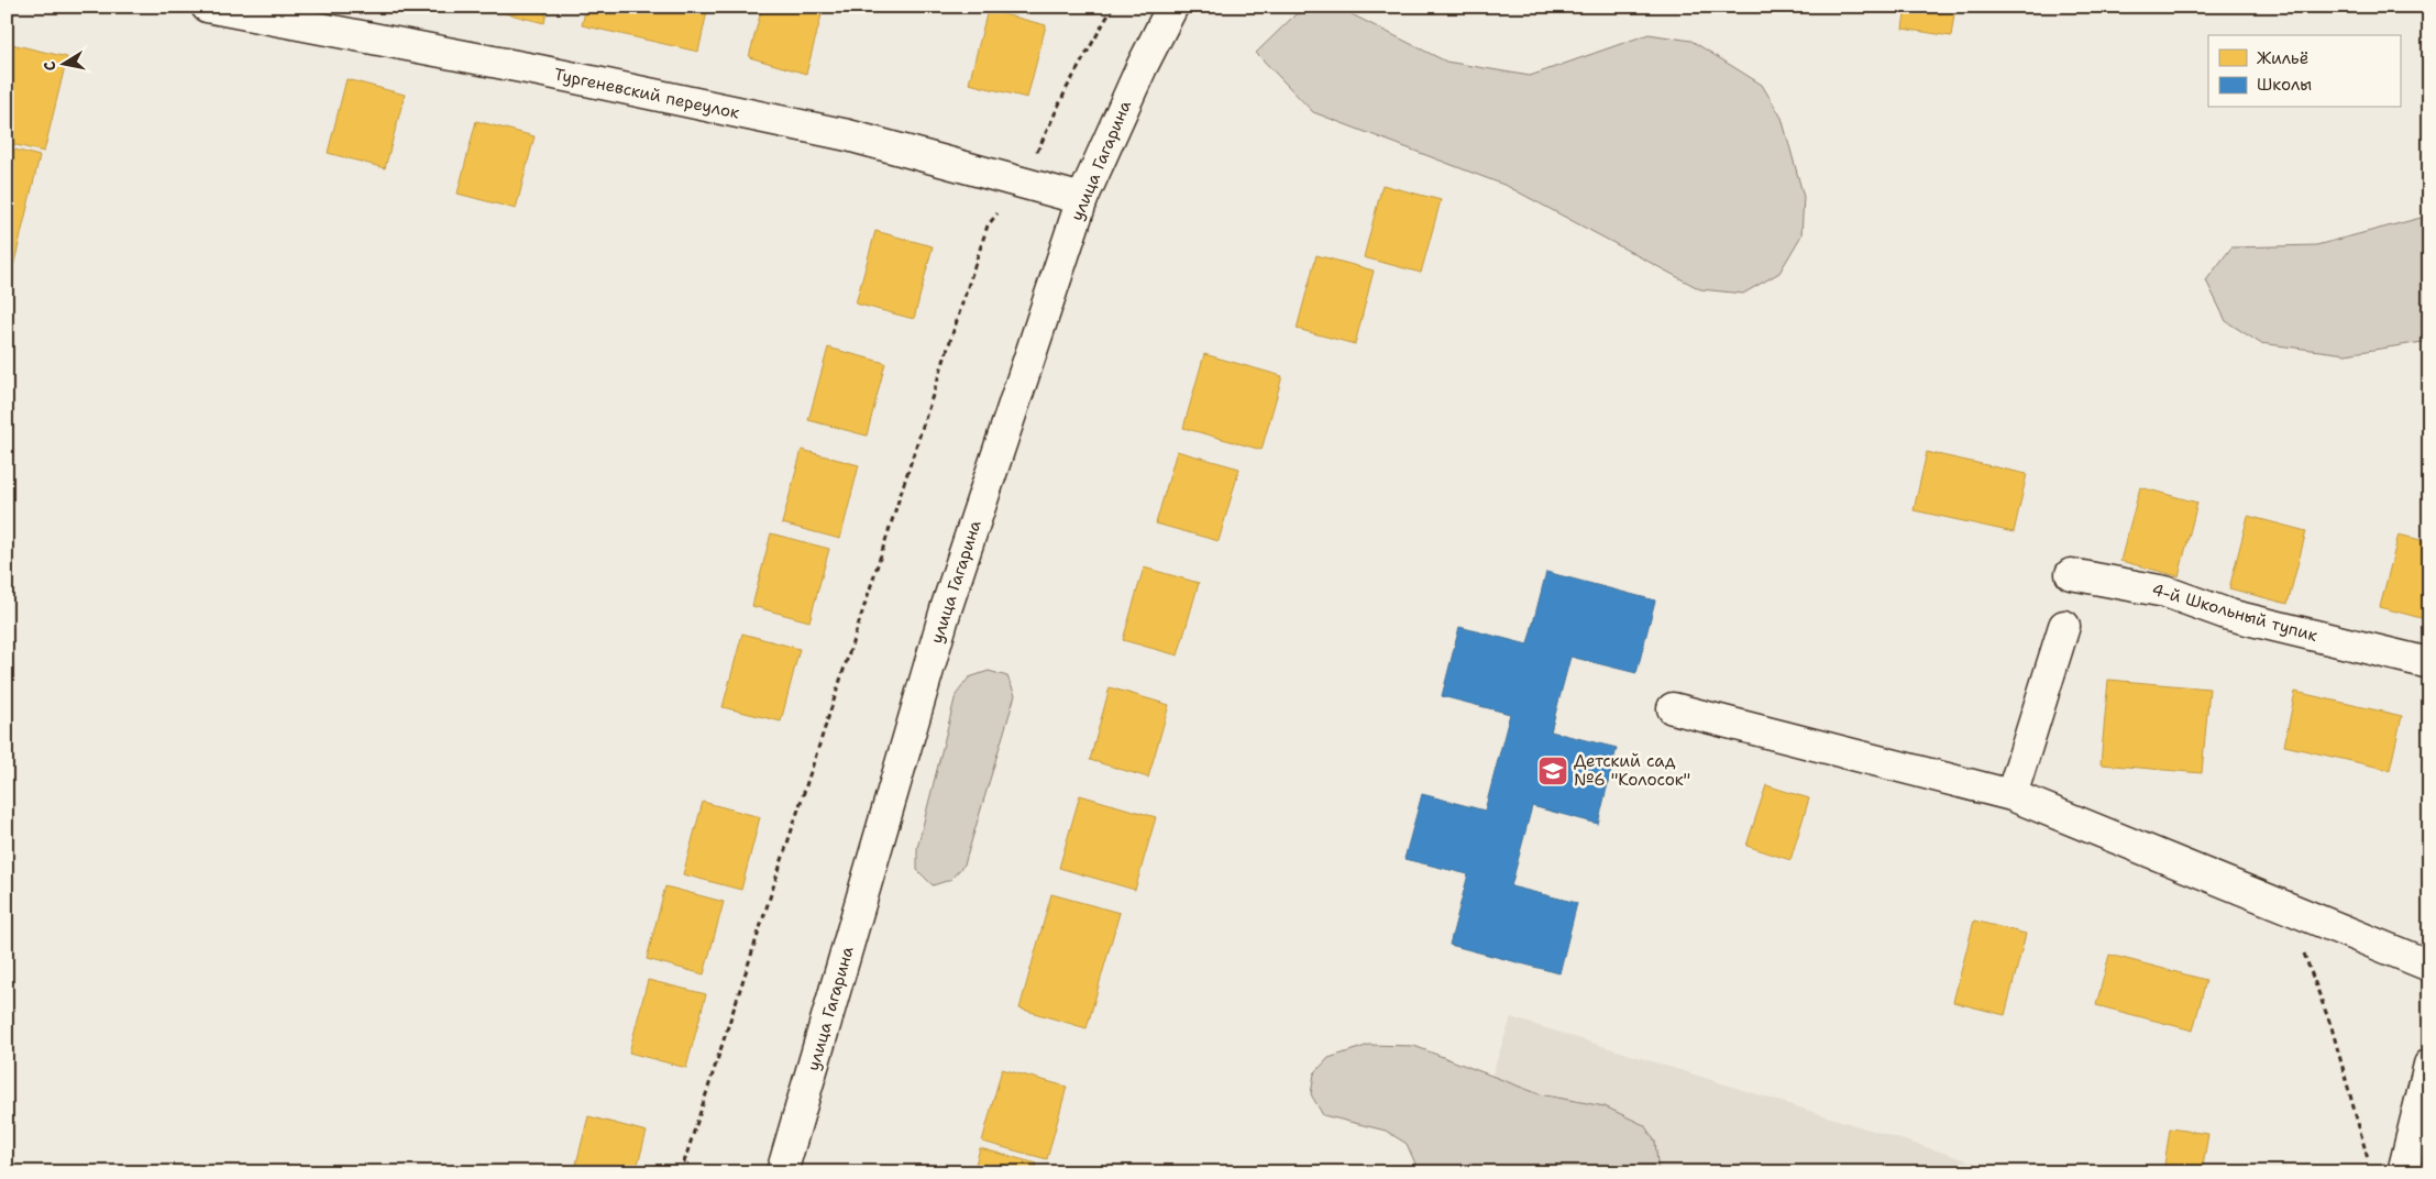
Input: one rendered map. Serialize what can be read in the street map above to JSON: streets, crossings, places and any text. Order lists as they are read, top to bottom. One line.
{"streets":{"main road":["Тургеневский переулок","улица Гагарина","4-й Школьный тупик"]},"crossings":[["Тургеневский переулок","улица Гагарина"]],"places":{"school or university":["Детский сад №6 \"Колосок\""]},"legend":["Жильё","Школы"],"north":"left"}
